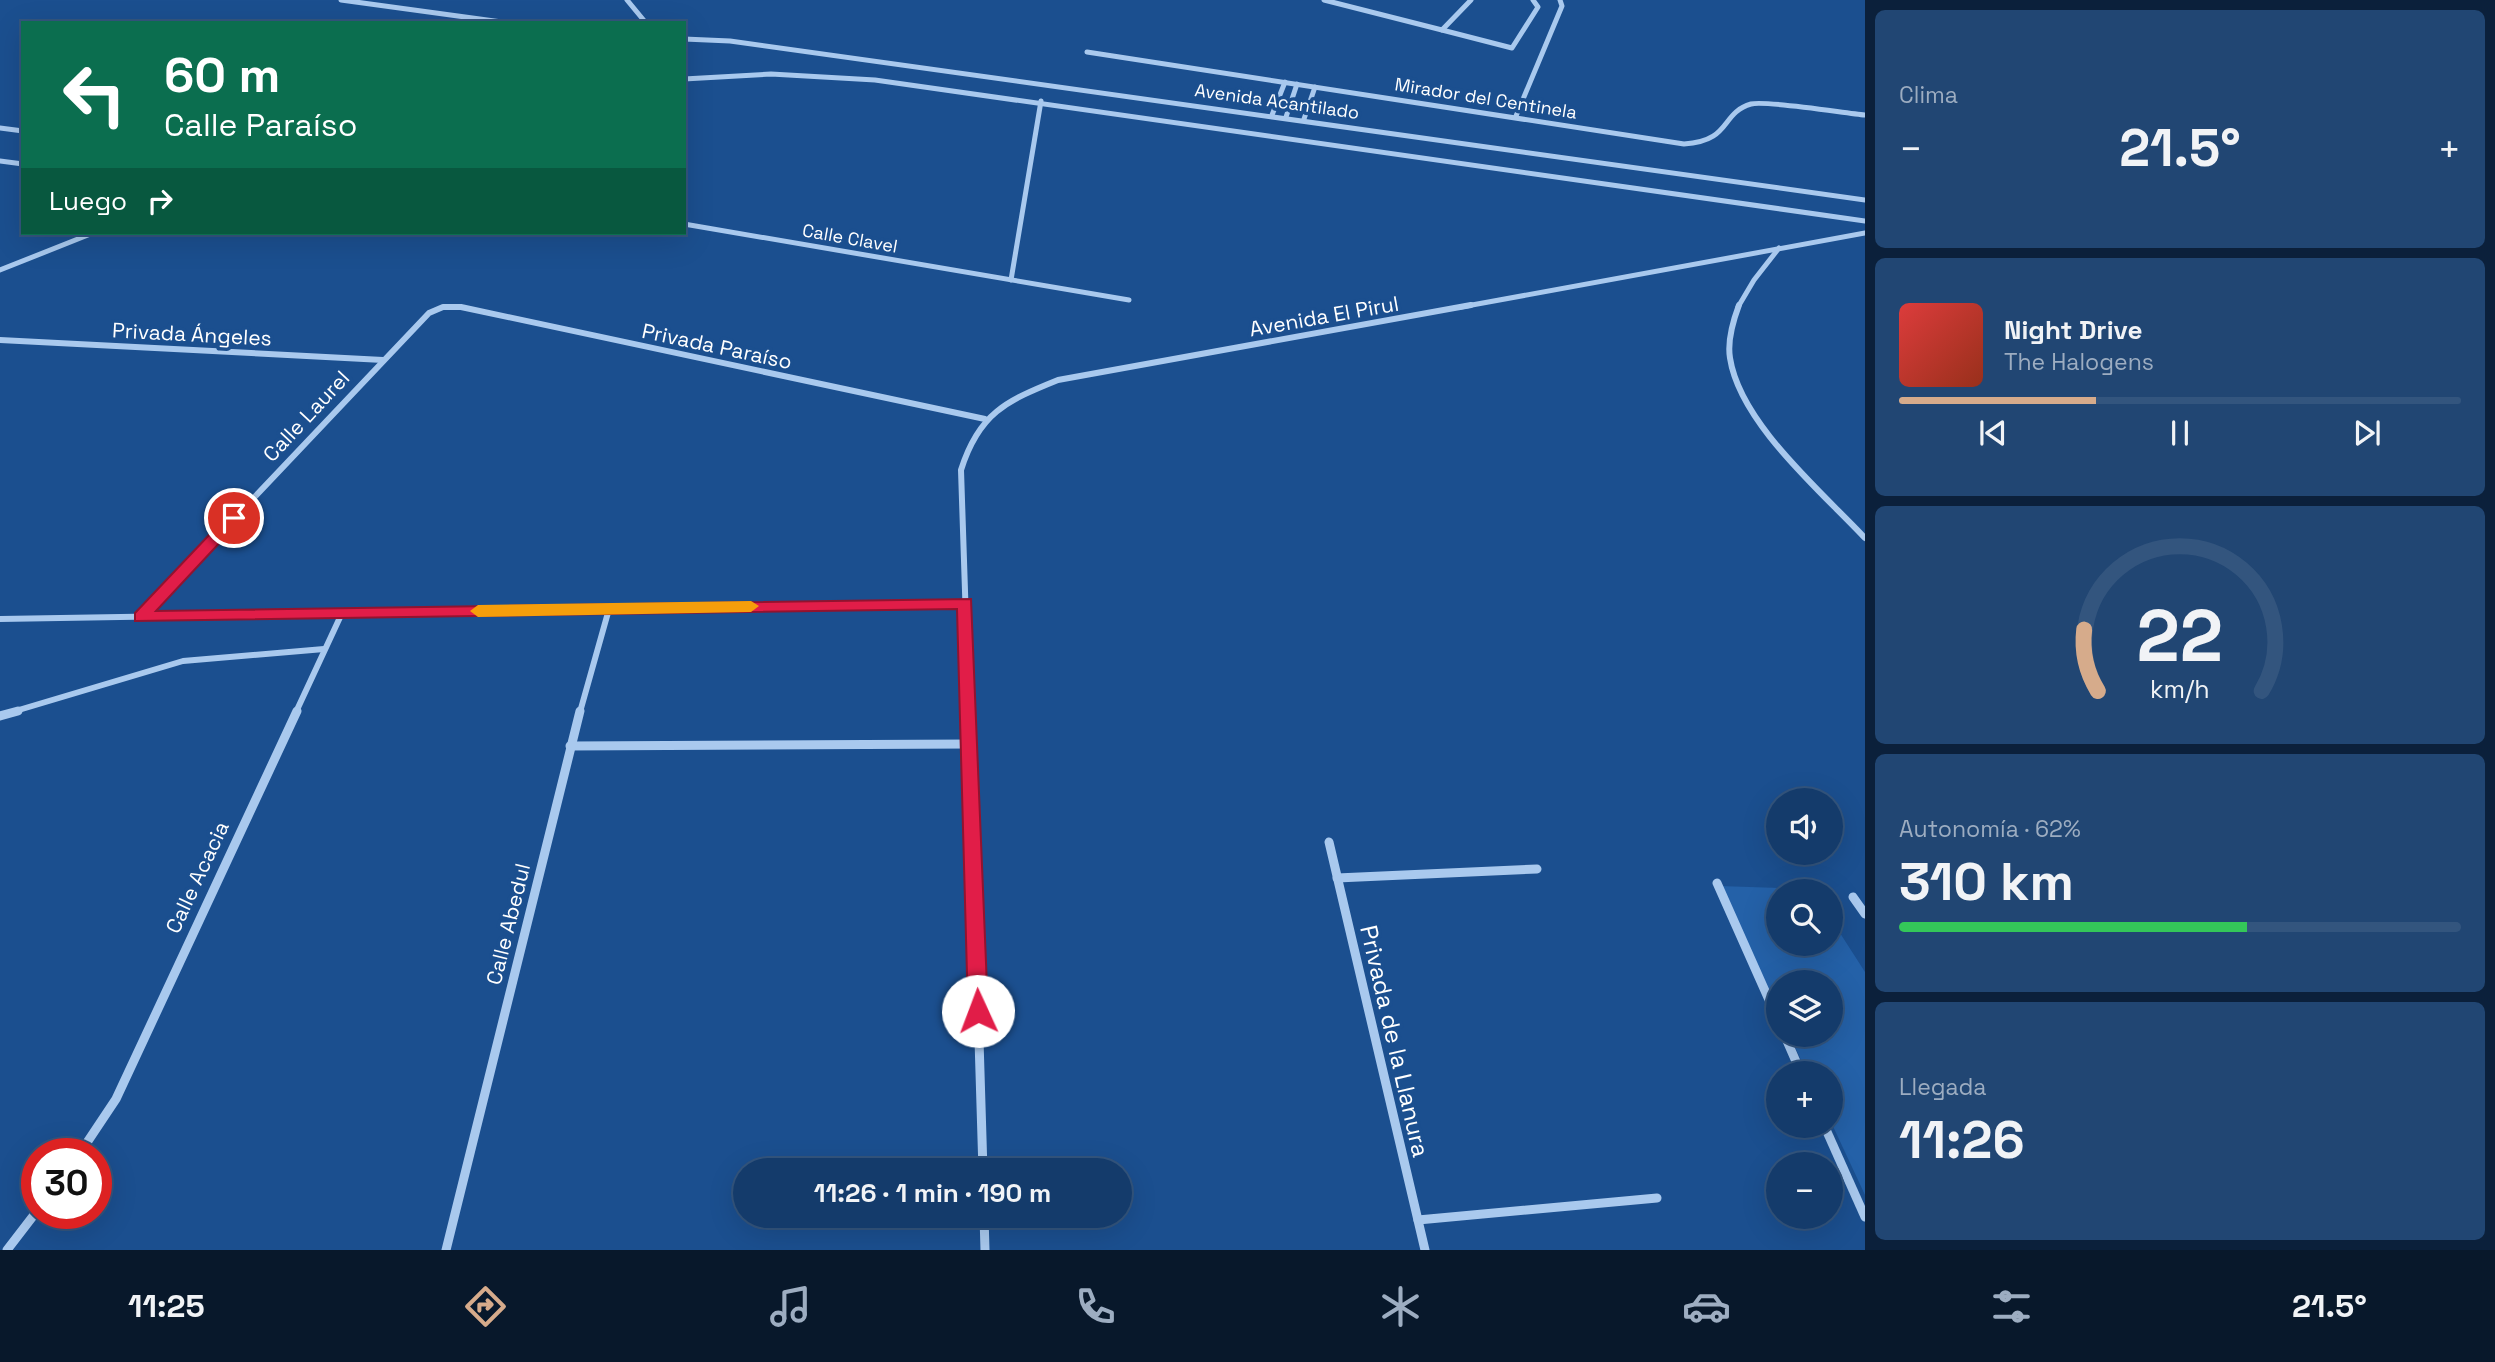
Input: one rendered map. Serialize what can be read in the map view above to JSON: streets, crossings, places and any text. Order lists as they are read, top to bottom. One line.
{"streets":{"street":["Mirador del Centinela","Avenida Acantilado","Calle Clavel","Avenida El Pirul","Privada Ángeles","Privada Paraíso","Calle Laurel","Calle Acacia","Calle Abedul","Privada de la Llanura"]},"crossings":[["Avenida El Pirul","Privada Paraíso"],["Privada Ángeles","Calle Laurel"],["Privada Paraíso","Calle Laurel"]],"page":{"tile":["Clima",["Autonomía · 62%","310 km"],["Llegada","11:26"]],"turn":["60 m","Calle Paraíso"],"heat":["−","21.5°","+"],"then":"Luego","song":["Night Drive","The Halogens"],"map_buttons":["+","−"],"limit":"30","trip":"11:26 · 1 min · 190 m","tabs":["11:25","21.5°"],"gauge":["22","km/h"]}}
